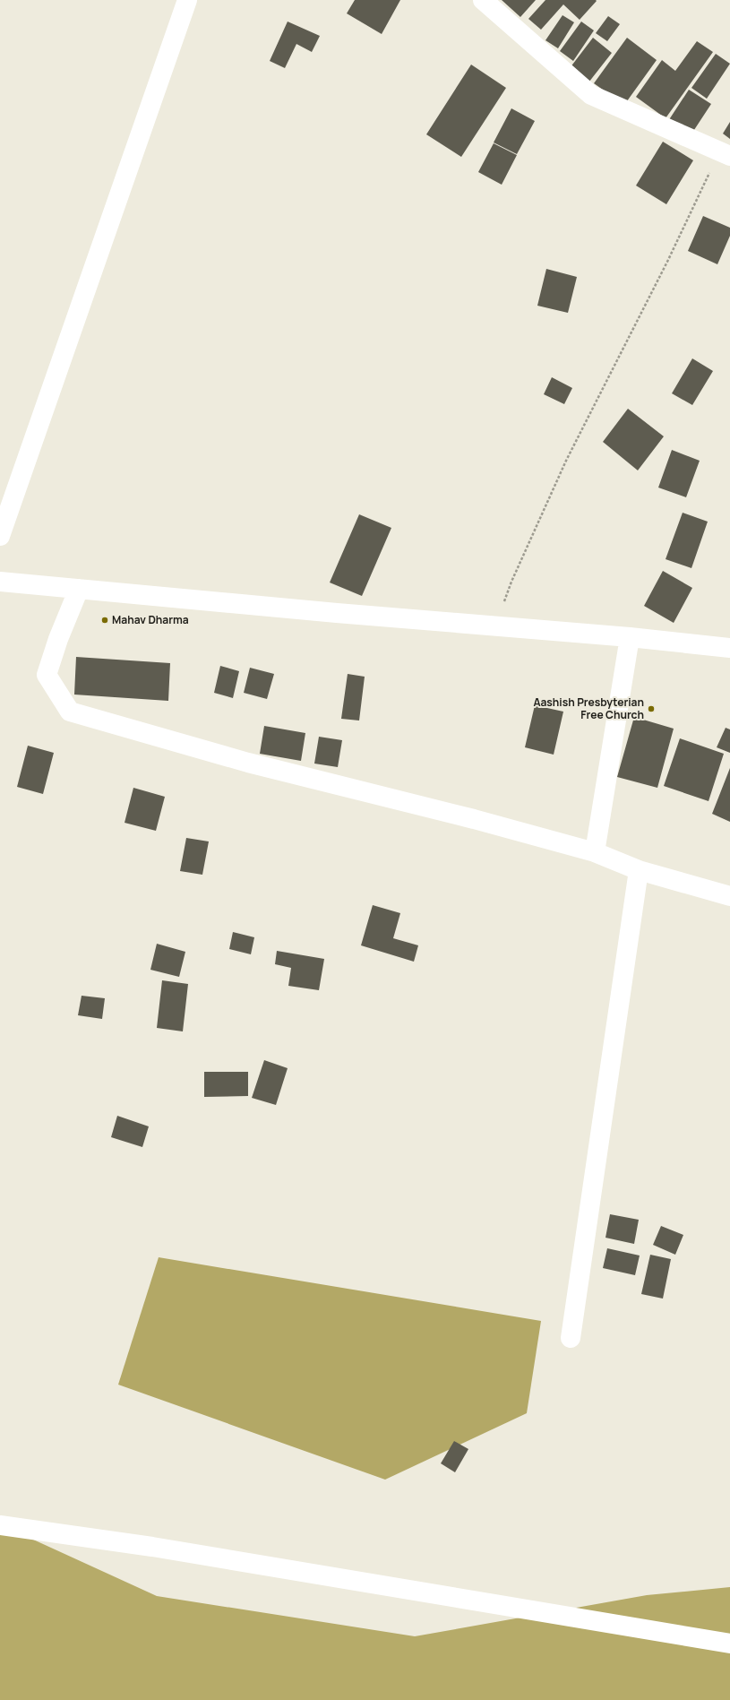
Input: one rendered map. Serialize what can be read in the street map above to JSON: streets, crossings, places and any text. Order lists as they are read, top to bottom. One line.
{"places":["Mahav Dharma","Aashish Presbyterian Free Church"]}
